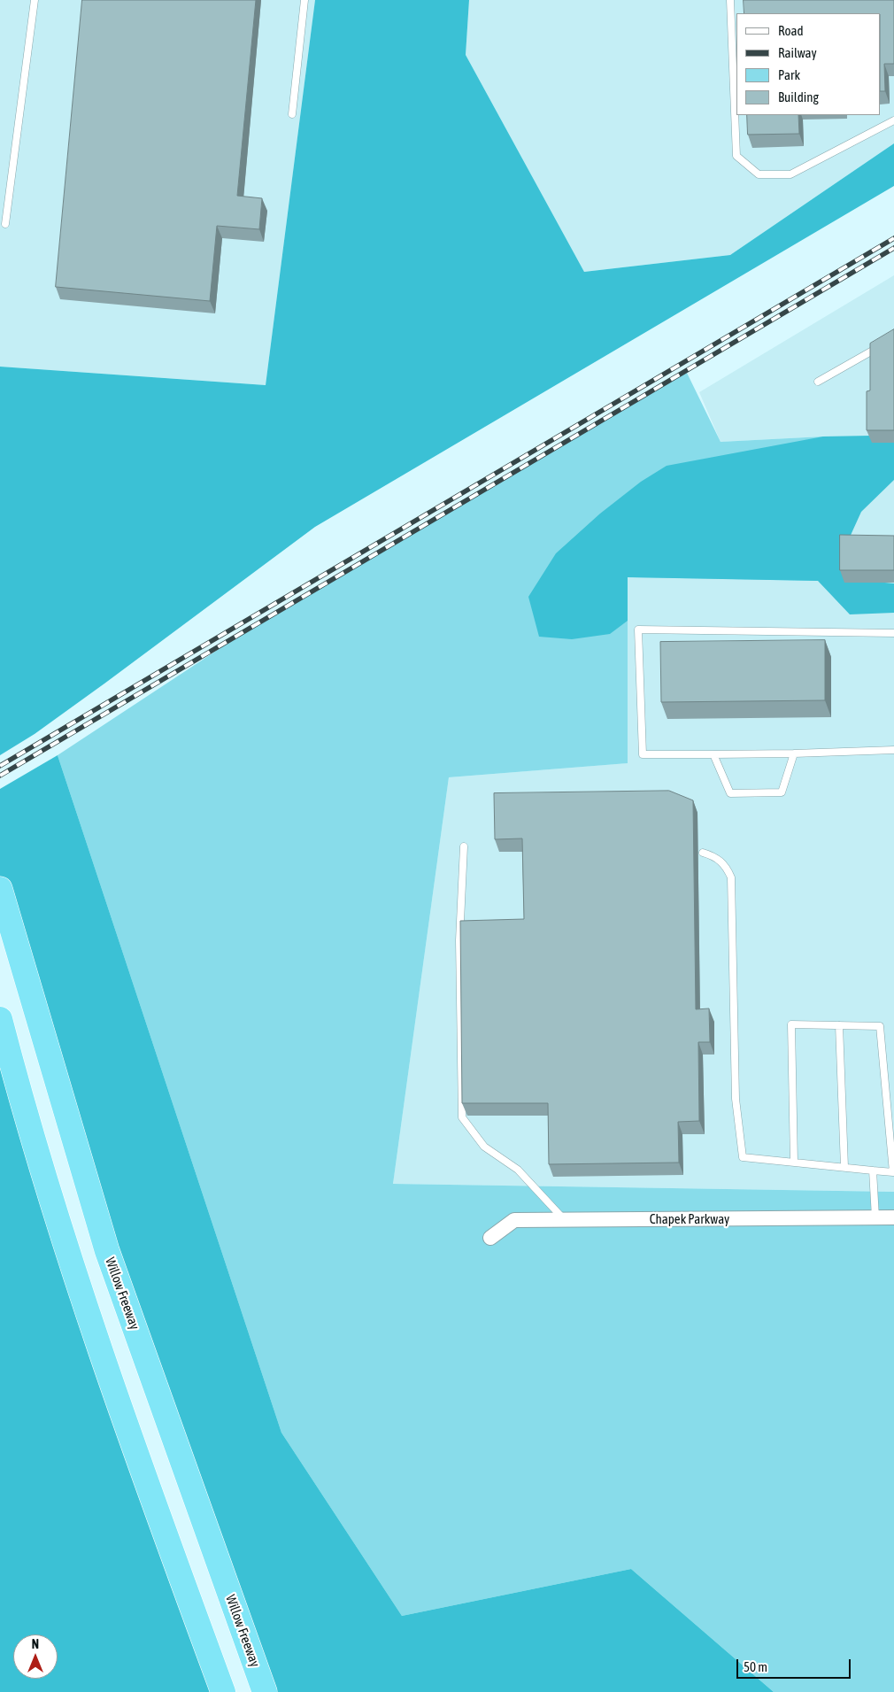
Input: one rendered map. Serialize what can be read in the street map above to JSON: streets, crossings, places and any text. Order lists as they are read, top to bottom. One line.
{"streets":{"highway":["Willow Freeway"],"street":["Chapek Parkway"]},"legend":["Road","Railway","Park","Building"],"scale_bar":"50 m","north":"top"}
